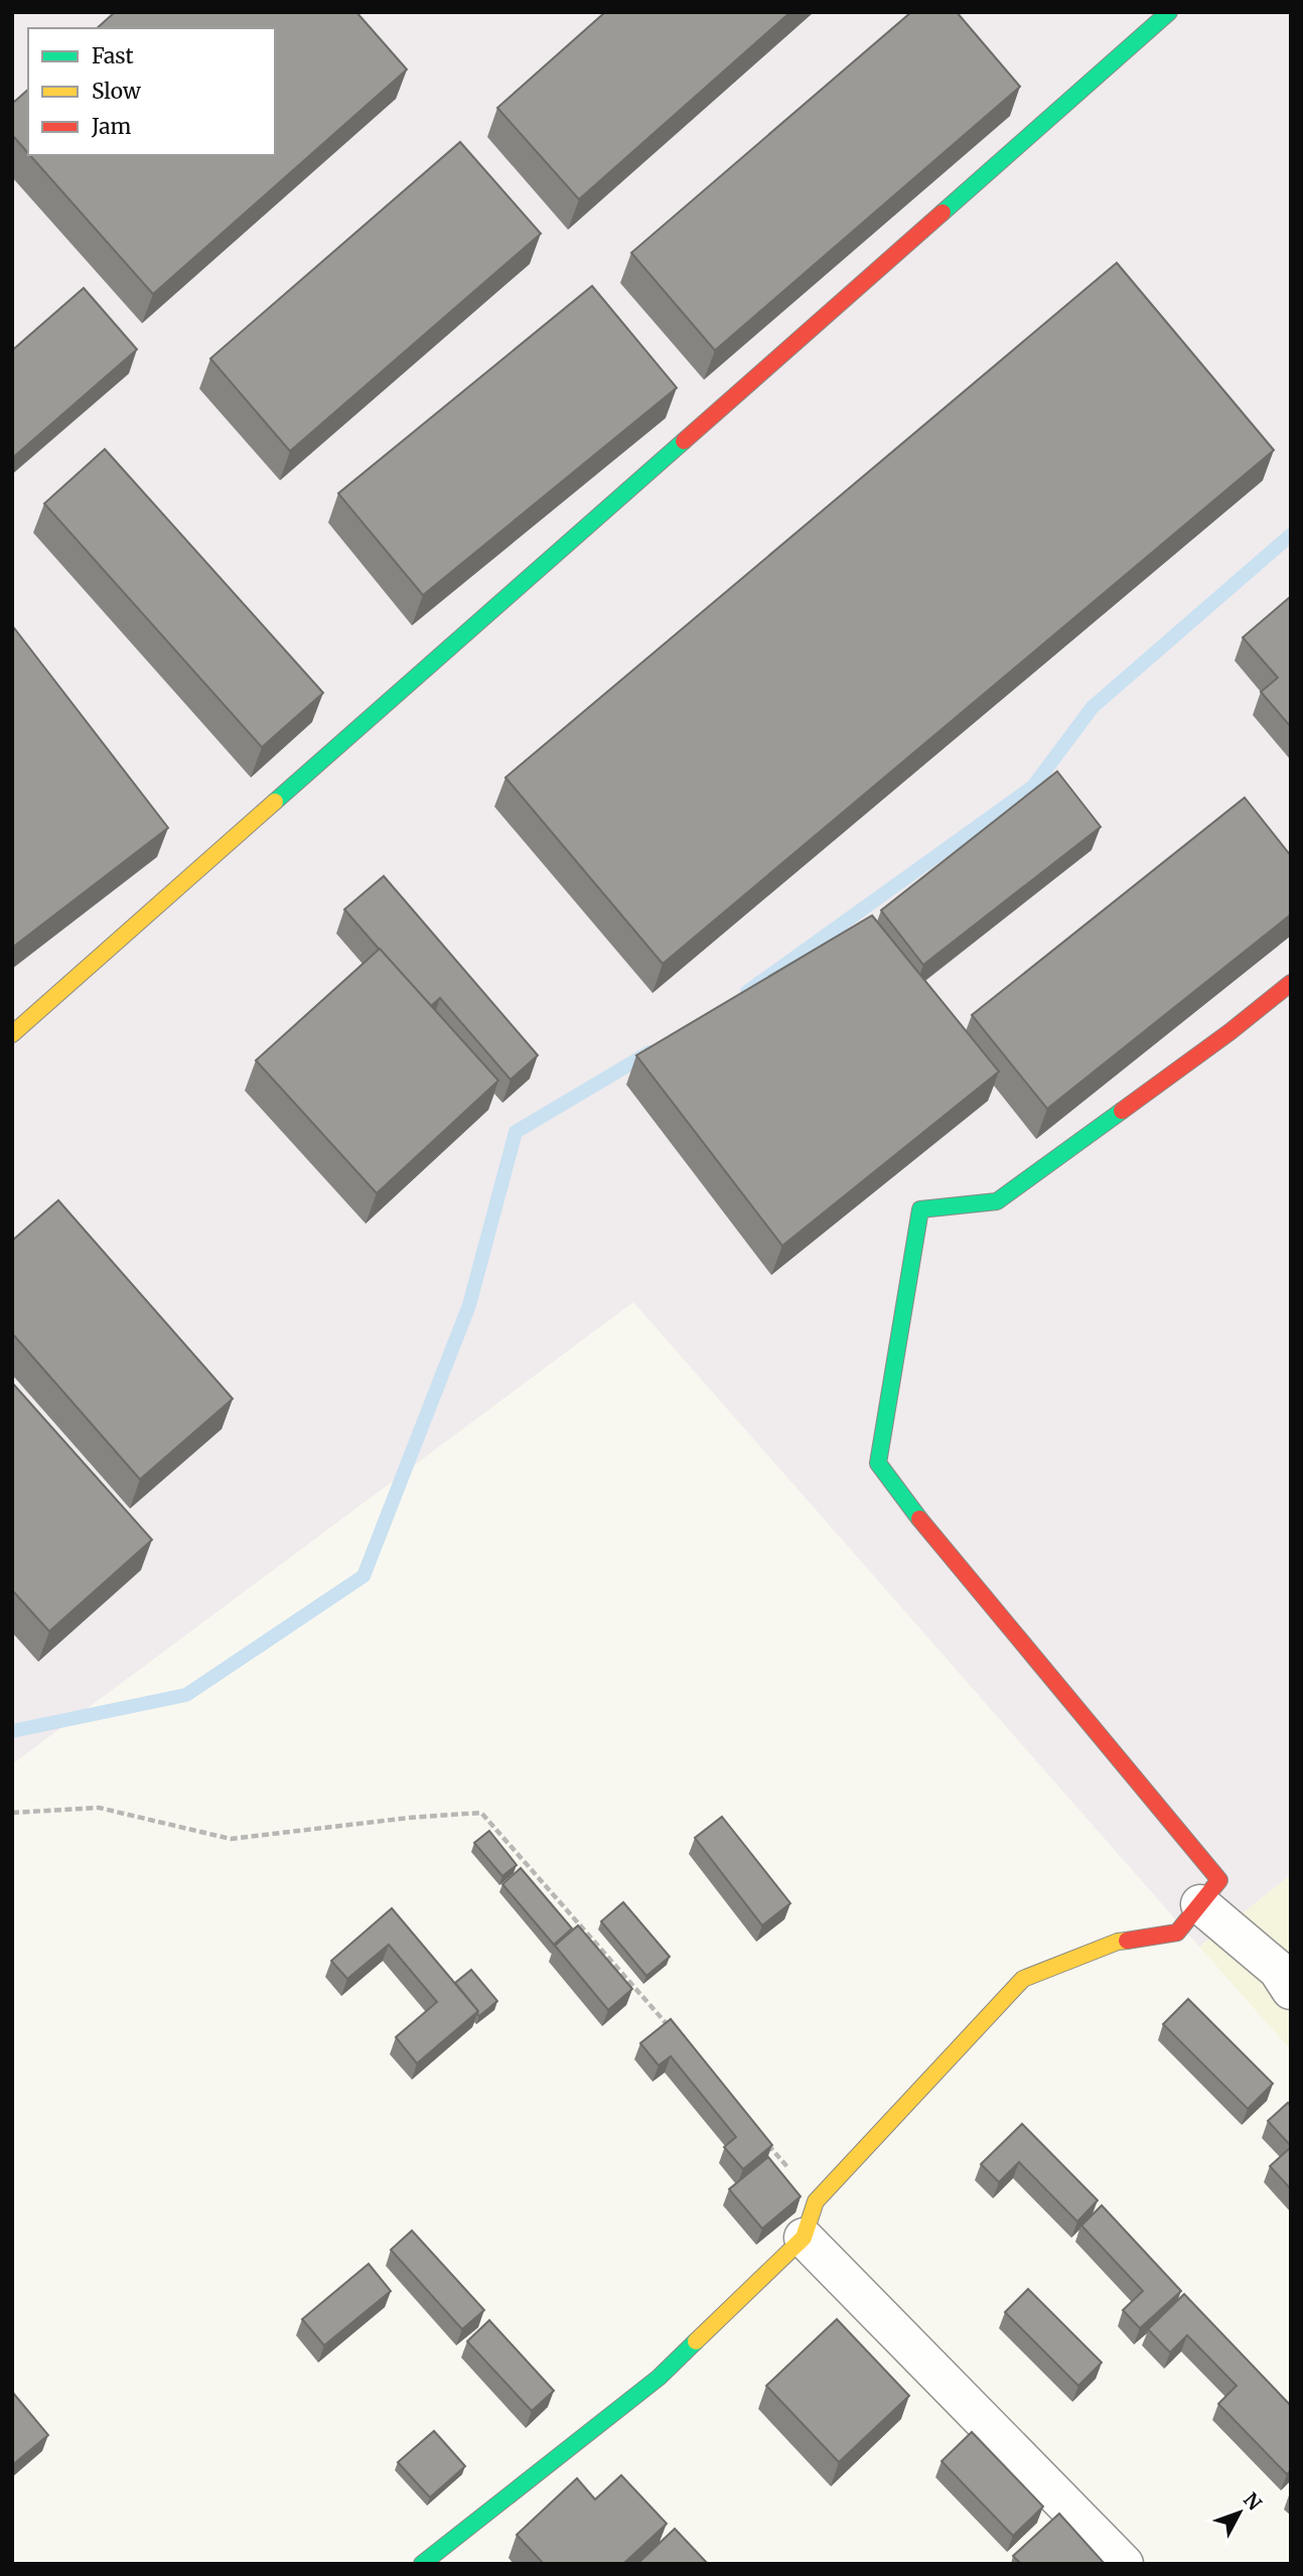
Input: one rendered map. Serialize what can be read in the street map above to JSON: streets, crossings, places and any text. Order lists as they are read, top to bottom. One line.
{"legend":["Fast","Slow","Jam"],"north":"top right"}
